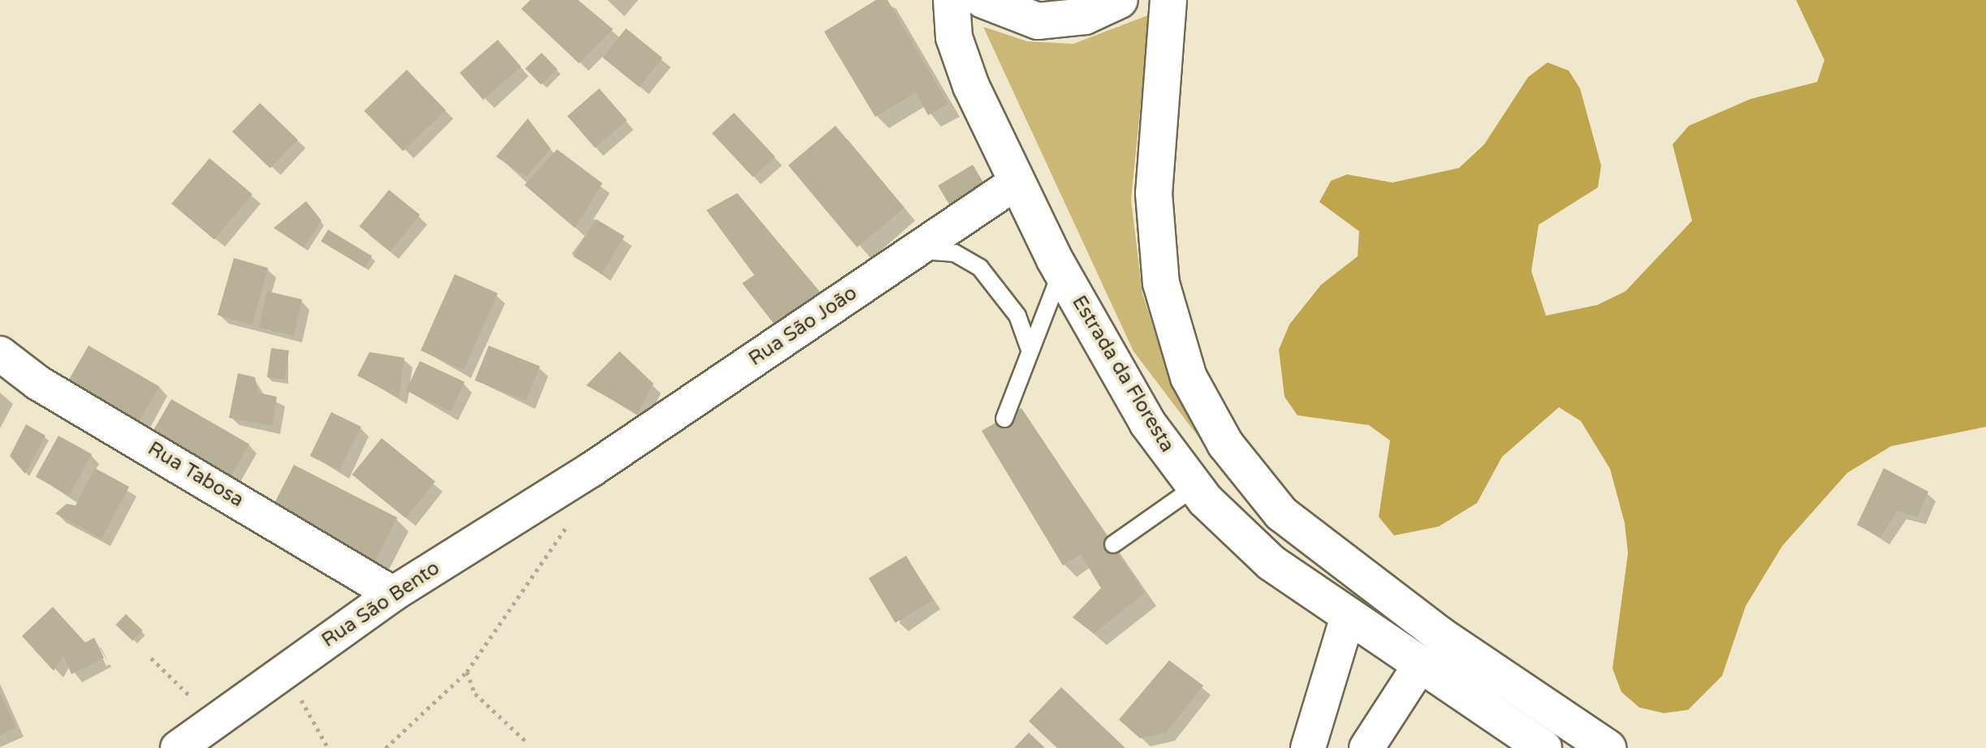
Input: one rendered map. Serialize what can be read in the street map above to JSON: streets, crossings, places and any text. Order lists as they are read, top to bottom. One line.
{"streets":{"main road":["Estrada da Floresta"],"street":["Rua São João","Rua Tabosa","Rua São Bento"]},"crossings":[["Rua São João","Estrada da Floresta"],["Rua São João","Rua São Bento"],["Rua Tabosa","Rua São Bento"]]}
